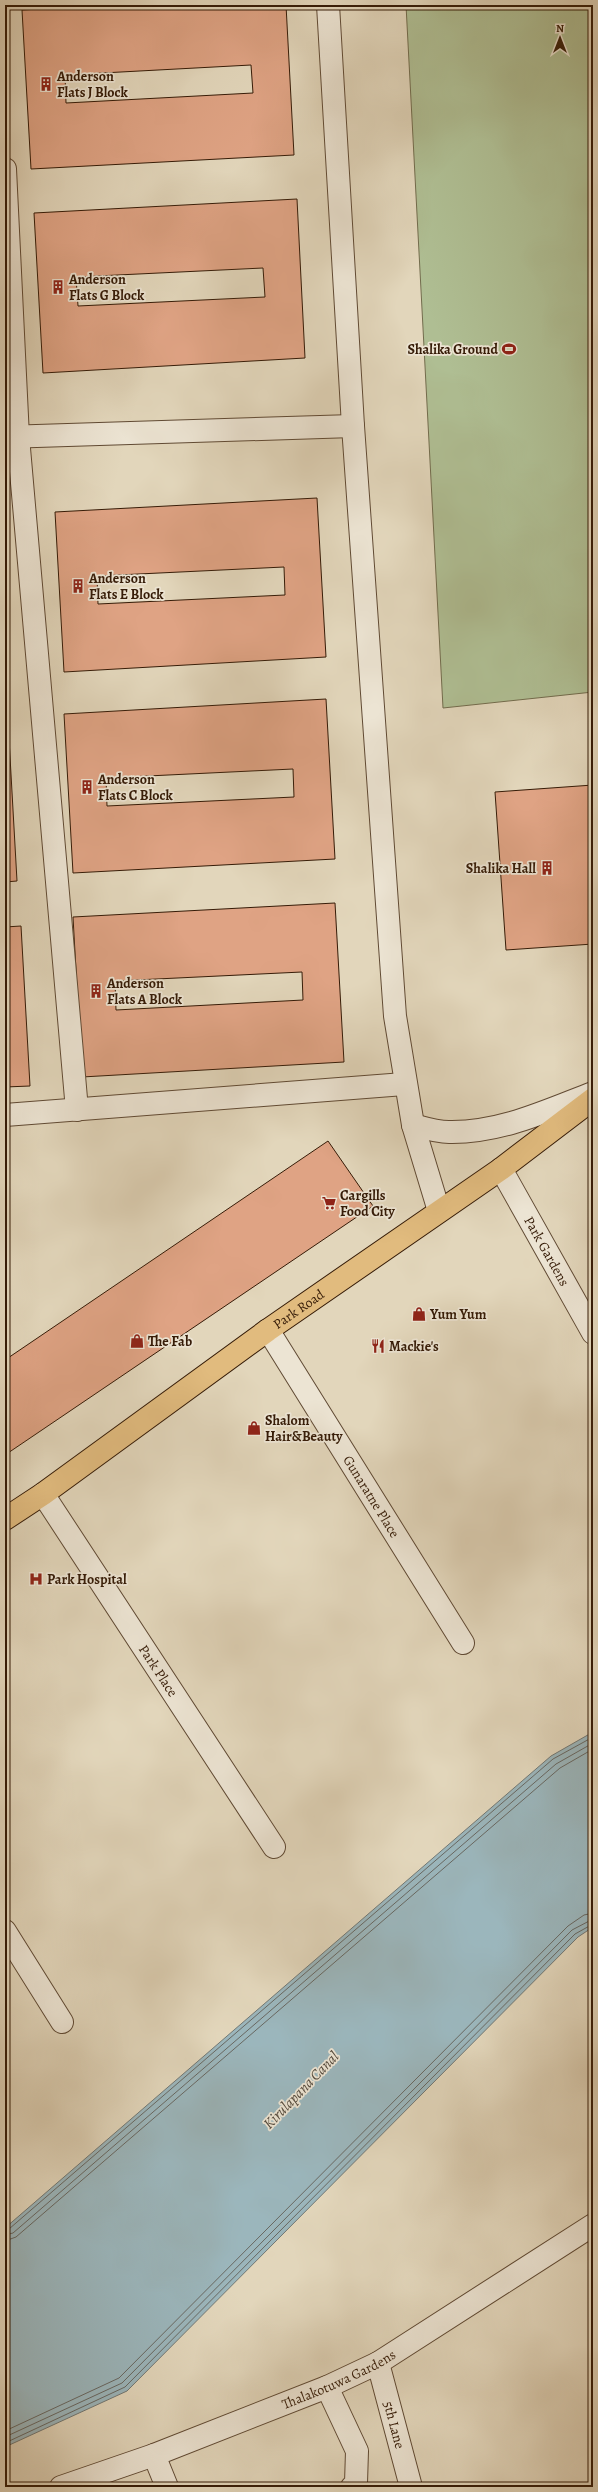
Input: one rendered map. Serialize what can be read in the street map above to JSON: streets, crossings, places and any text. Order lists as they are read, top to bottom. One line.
{"streets":{"main road":["Park Road"],"street":["Park Gardens","Gunaratne Place","Park Place","Thalakotuwa Gardens","5th Lane"]},"crossings":[["Park Gardens","Park Road"],["Park Road","Gunaratne Place"],["Park Road","Park Place"],["Thalakotuwa Gardens","5th Lane"]],"water":["Kirulapana Canal"],"places":{"building":["Anderson Flats J Block","Anderson Flats G Block","Anderson Flats E Block","Anderson Flats C Block","Shalika Hall","Anderson Flats A Block"],"sports":["Shalika Ground"],"supermarket":["Cargills Food City"],"shop":["Yum Yum","The Fab","Shalom Hair&Beauty"],"restaurant":["Mackie's"],"hospital":["Park Hospital"]},"north":"top"}
